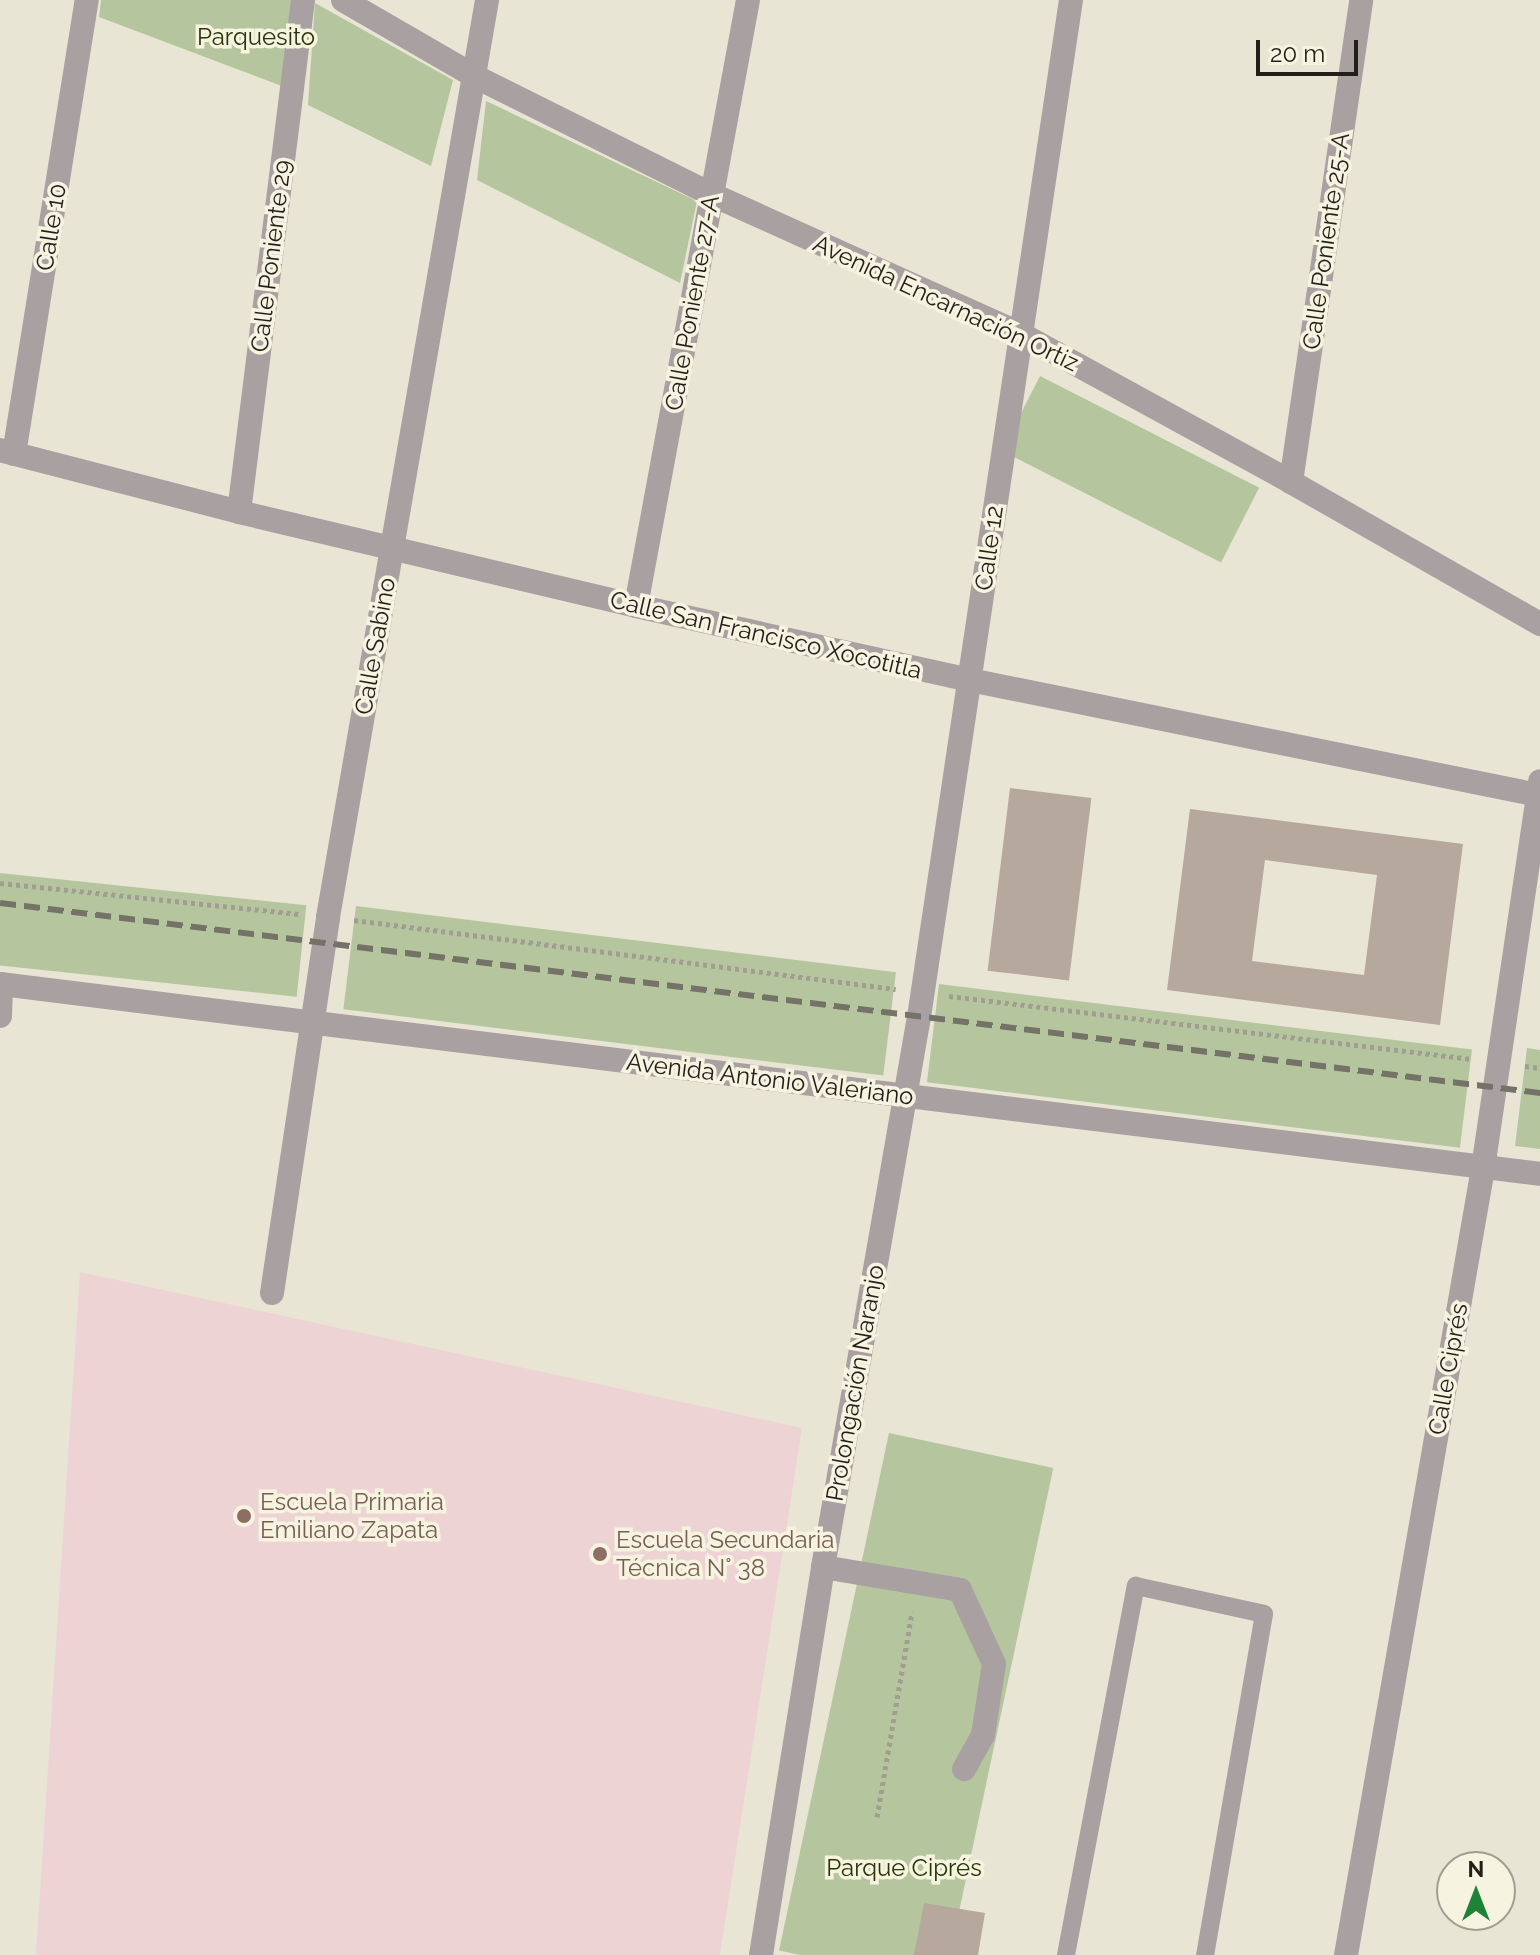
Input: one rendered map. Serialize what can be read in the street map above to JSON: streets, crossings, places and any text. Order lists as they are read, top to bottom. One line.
{"streets":{"street":["Calle 10","Calle Poniente 25-A","Calle Poniente 29","Calle Poniente 27-A","Avenida Encarnación Ortiz","Calle 12","Calle San Francisco Xocotitla","Calle Sabino","Avenida Antonio Valeriano","Calle Ciprés","Prolongación Naranjo"]},"crossings":[["Calle 10","Calle San Francisco Xocotitla"],["Calle Poniente 25-A","Avenida Encarnación Ortiz"],["Calle Poniente 29","Calle San Francisco Xocotitla"],["Calle Poniente 27-A","Avenida Encarnación Ortiz"],["Calle Poniente 27-A","Calle San Francisco Xocotitla"],["Avenida Encarnación Ortiz","Calle 12"],["Avenida Encarnación Ortiz","Calle Sabino"],["Calle 12","Calle San Francisco Xocotitla"],["Calle 12","Avenida Antonio Valeriano"],["Calle 12","Prolongación Naranjo"],["Calle San Francisco Xocotitla","Calle Sabino"],["Calle San Francisco Xocotitla","Calle Ciprés"],["Calle Sabino","Avenida Antonio Valeriano"],["Avenida Antonio Valeriano","Calle Ciprés"],["Avenida Antonio Valeriano","Prolongación Naranjo"]],"parks":["Parquesito","Parque Ciprés"],"places":["Escuela Primaria Emiliano Zapata","Escuela Secundaria Técnica N° 38"],"scale_bar":"20 m","north":"top"}
